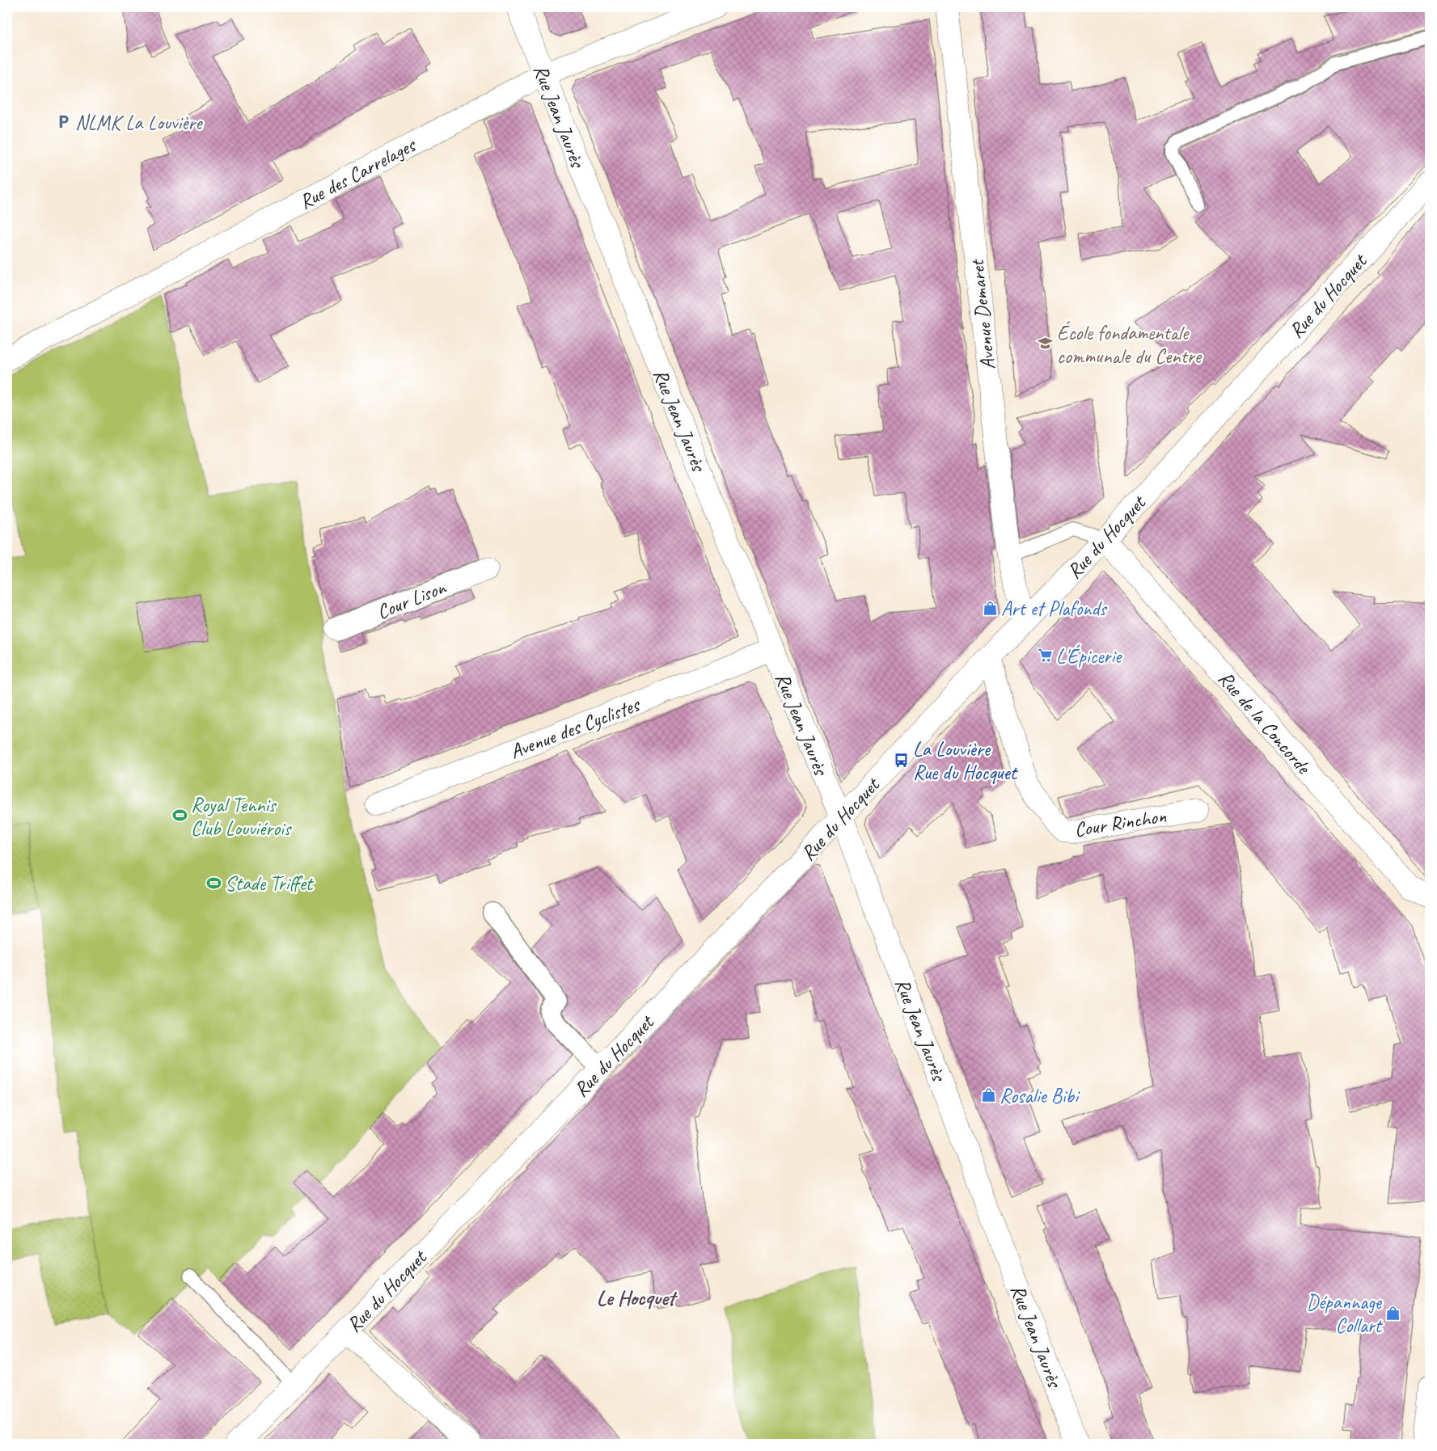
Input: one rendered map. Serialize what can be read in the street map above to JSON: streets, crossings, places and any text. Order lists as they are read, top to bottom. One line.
{"streets":{"street":["Rue Jean Jaurès","Rue des Carrelages","Rue du Hocquet","Avenue Demaret","Cour Lison","Rue de la Concorde","Avenue des Cyclistes","Cour Rinchon"]},"crossings":[["Rue Jean Jaurès","Rue des Carrelages"],["Rue Jean Jaurès","Rue du Hocquet"],["Rue Jean Jaurès","Avenue des Cyclistes"],["Rue du Hocquet","Avenue Demaret"],["Rue du Hocquet","Rue de la Concorde"],["Rue du Hocquet","Cour Rinchon"]],"districts":["Le Hocquet"],"places":{"parking":["NLMK La Louvière"],"school or university":["École fondamentale communale du Centre"],"shop":["Art et Plafonds","Rosalie Bibi","Dépannage Collart"],"supermarket":["L'Épicerie"],"bus stop":["La Louvière Rue du Hocquet"],"sports":["Royal Tennis Club Louviérois","Stade Triffet"]}}
